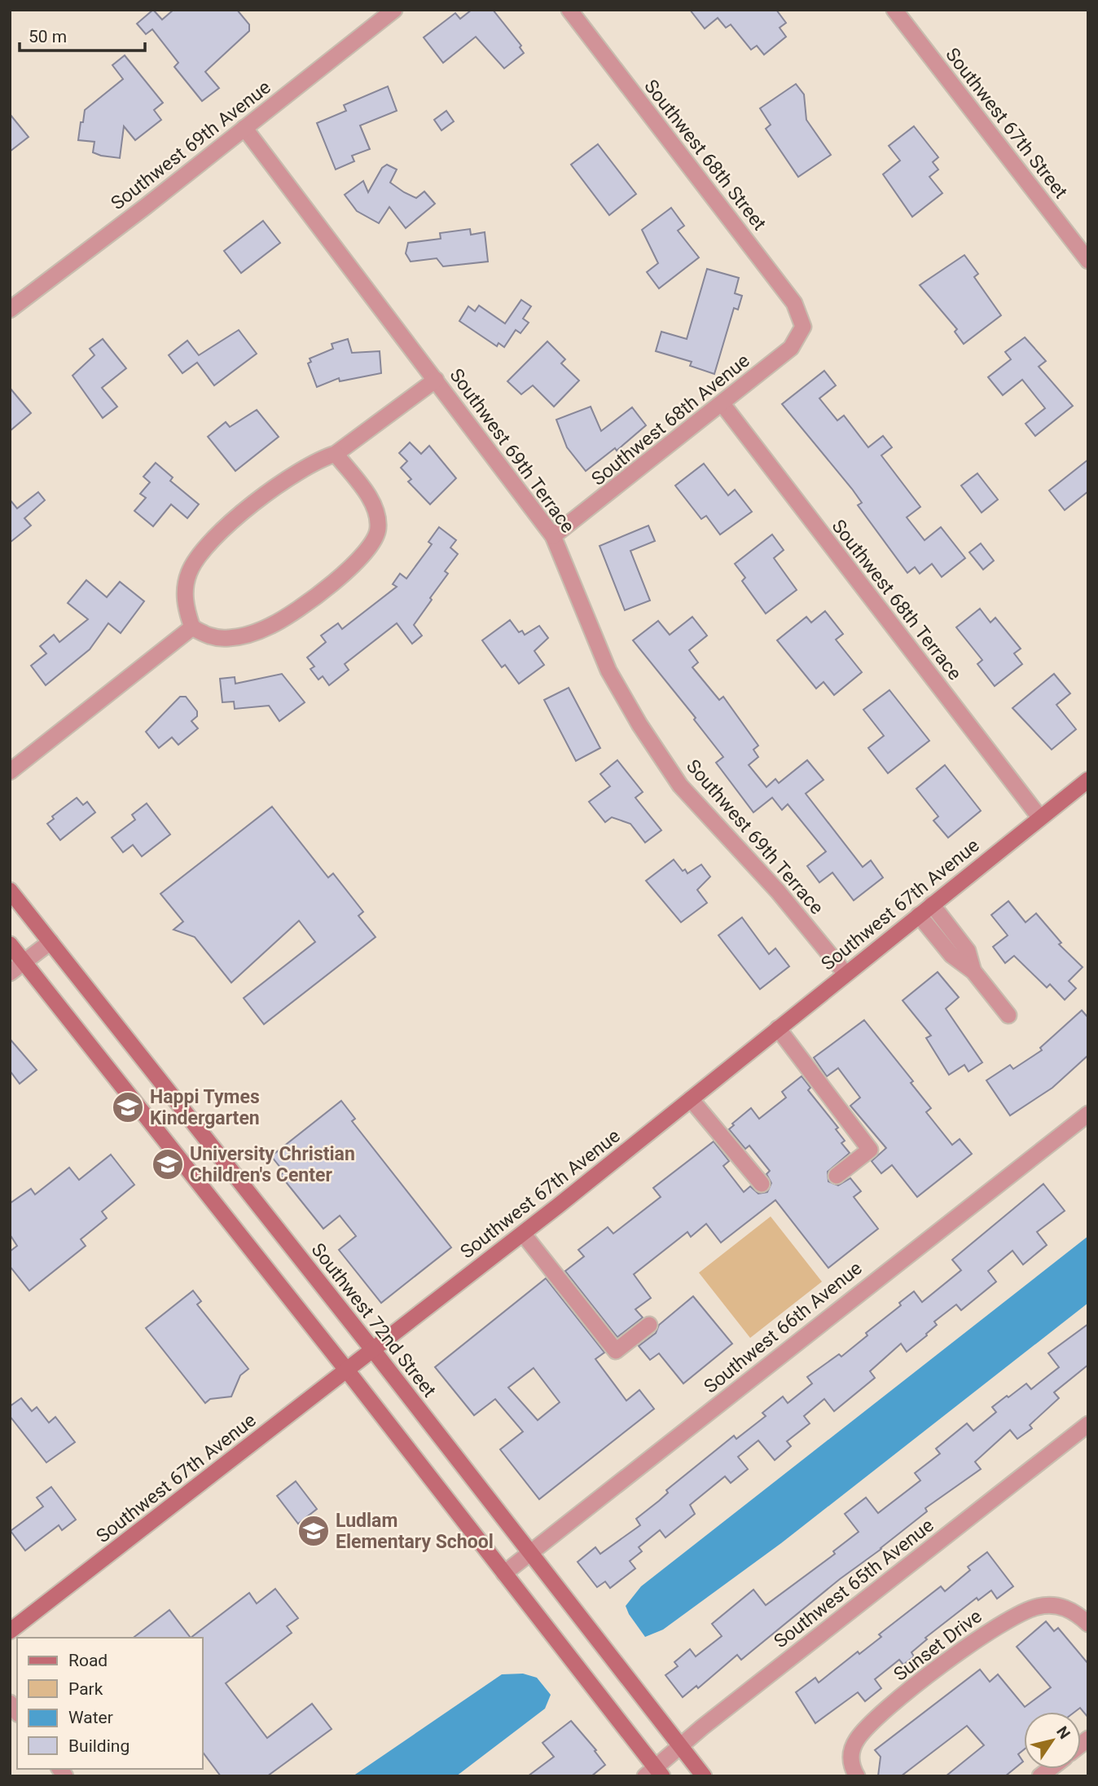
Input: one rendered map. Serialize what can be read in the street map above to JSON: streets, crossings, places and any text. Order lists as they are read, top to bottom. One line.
{"streets":{"main road":["Southwest 67th Avenue","Southwest 72nd Street"],"street":["Southwest 67th Street","Southwest 69th Avenue","Southwest 68th Street","Southwest 68th Avenue","Southwest 69th Terrace","Southwest 68th Terrace","Southwest 66th Avenue","Southwest 65th Avenue","Sunset Drive"]},"crossings":[["Southwest 69th Avenue","Southwest 69th Terrace"],["Southwest 68th Street","Southwest 68th Avenue"],["Southwest 68th Avenue","Southwest 69th Terrace"],["Southwest 68th Avenue","Southwest 68th Terrace"],["Southwest 69th Terrace","Southwest 67th Avenue"],["Southwest 68th Terrace","Southwest 67th Avenue"],["Southwest 67th Avenue","Southwest 72nd Street"],["Southwest 72nd Street","Southwest 66th Avenue"],["Southwest 72nd Street","Southwest 65th Avenue"]],"places":{"school or university":["Happi Tymes Kindergarten","University Christian Children's Center","Ludlam Elementary School"]},"legend":["Road","Park","Water","Building"],"scale_bar":"50 m","north":"top right"}
